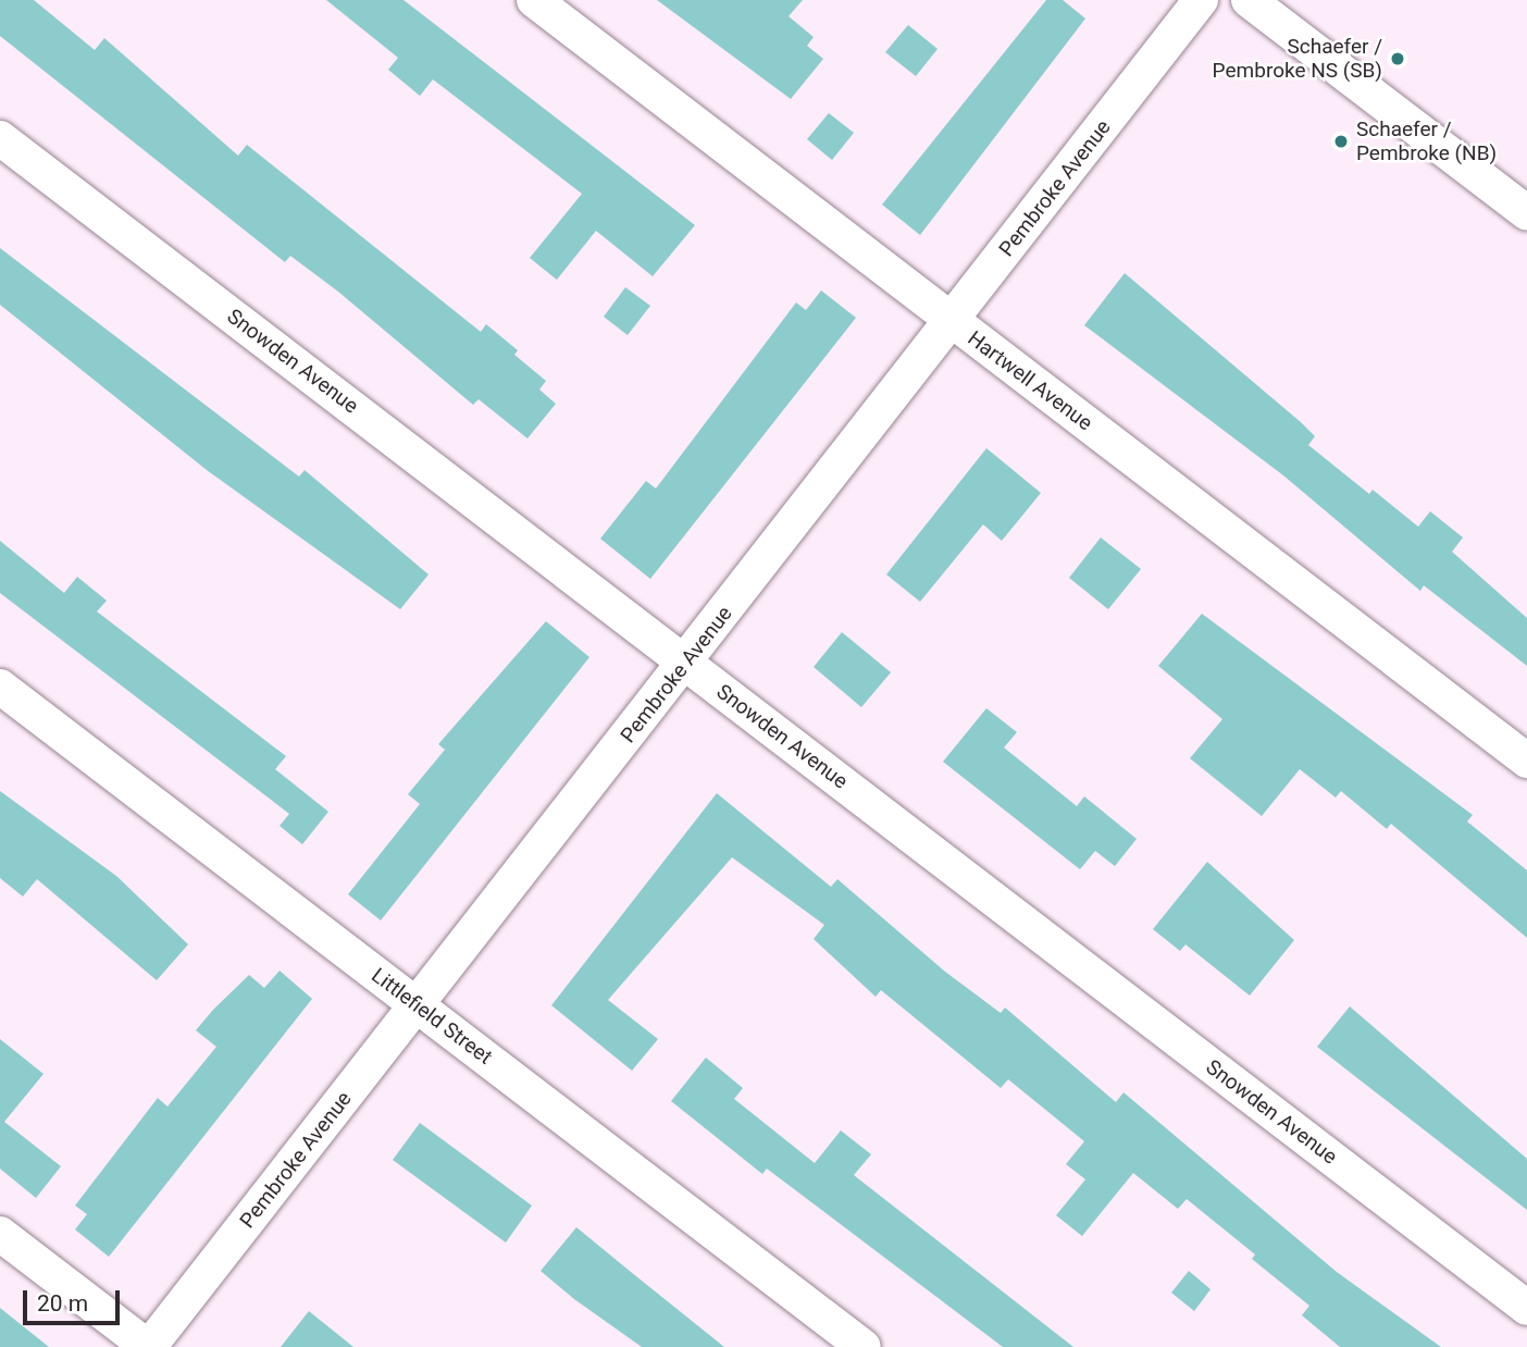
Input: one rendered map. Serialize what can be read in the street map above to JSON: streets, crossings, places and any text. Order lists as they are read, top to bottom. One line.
{"streets":{"street":["Pembroke Avenue","Snowden Avenue","Hartwell Avenue","Littlefield Street"]},"crossings":[["Pembroke Avenue","Snowden Avenue"],["Pembroke Avenue","Hartwell Avenue"],["Pembroke Avenue","Littlefield Street"]],"places":["Schaefer / Pembroke NS (SB)","Schaefer / Pembroke (NB)"],"scale_bar":"20 m"}
